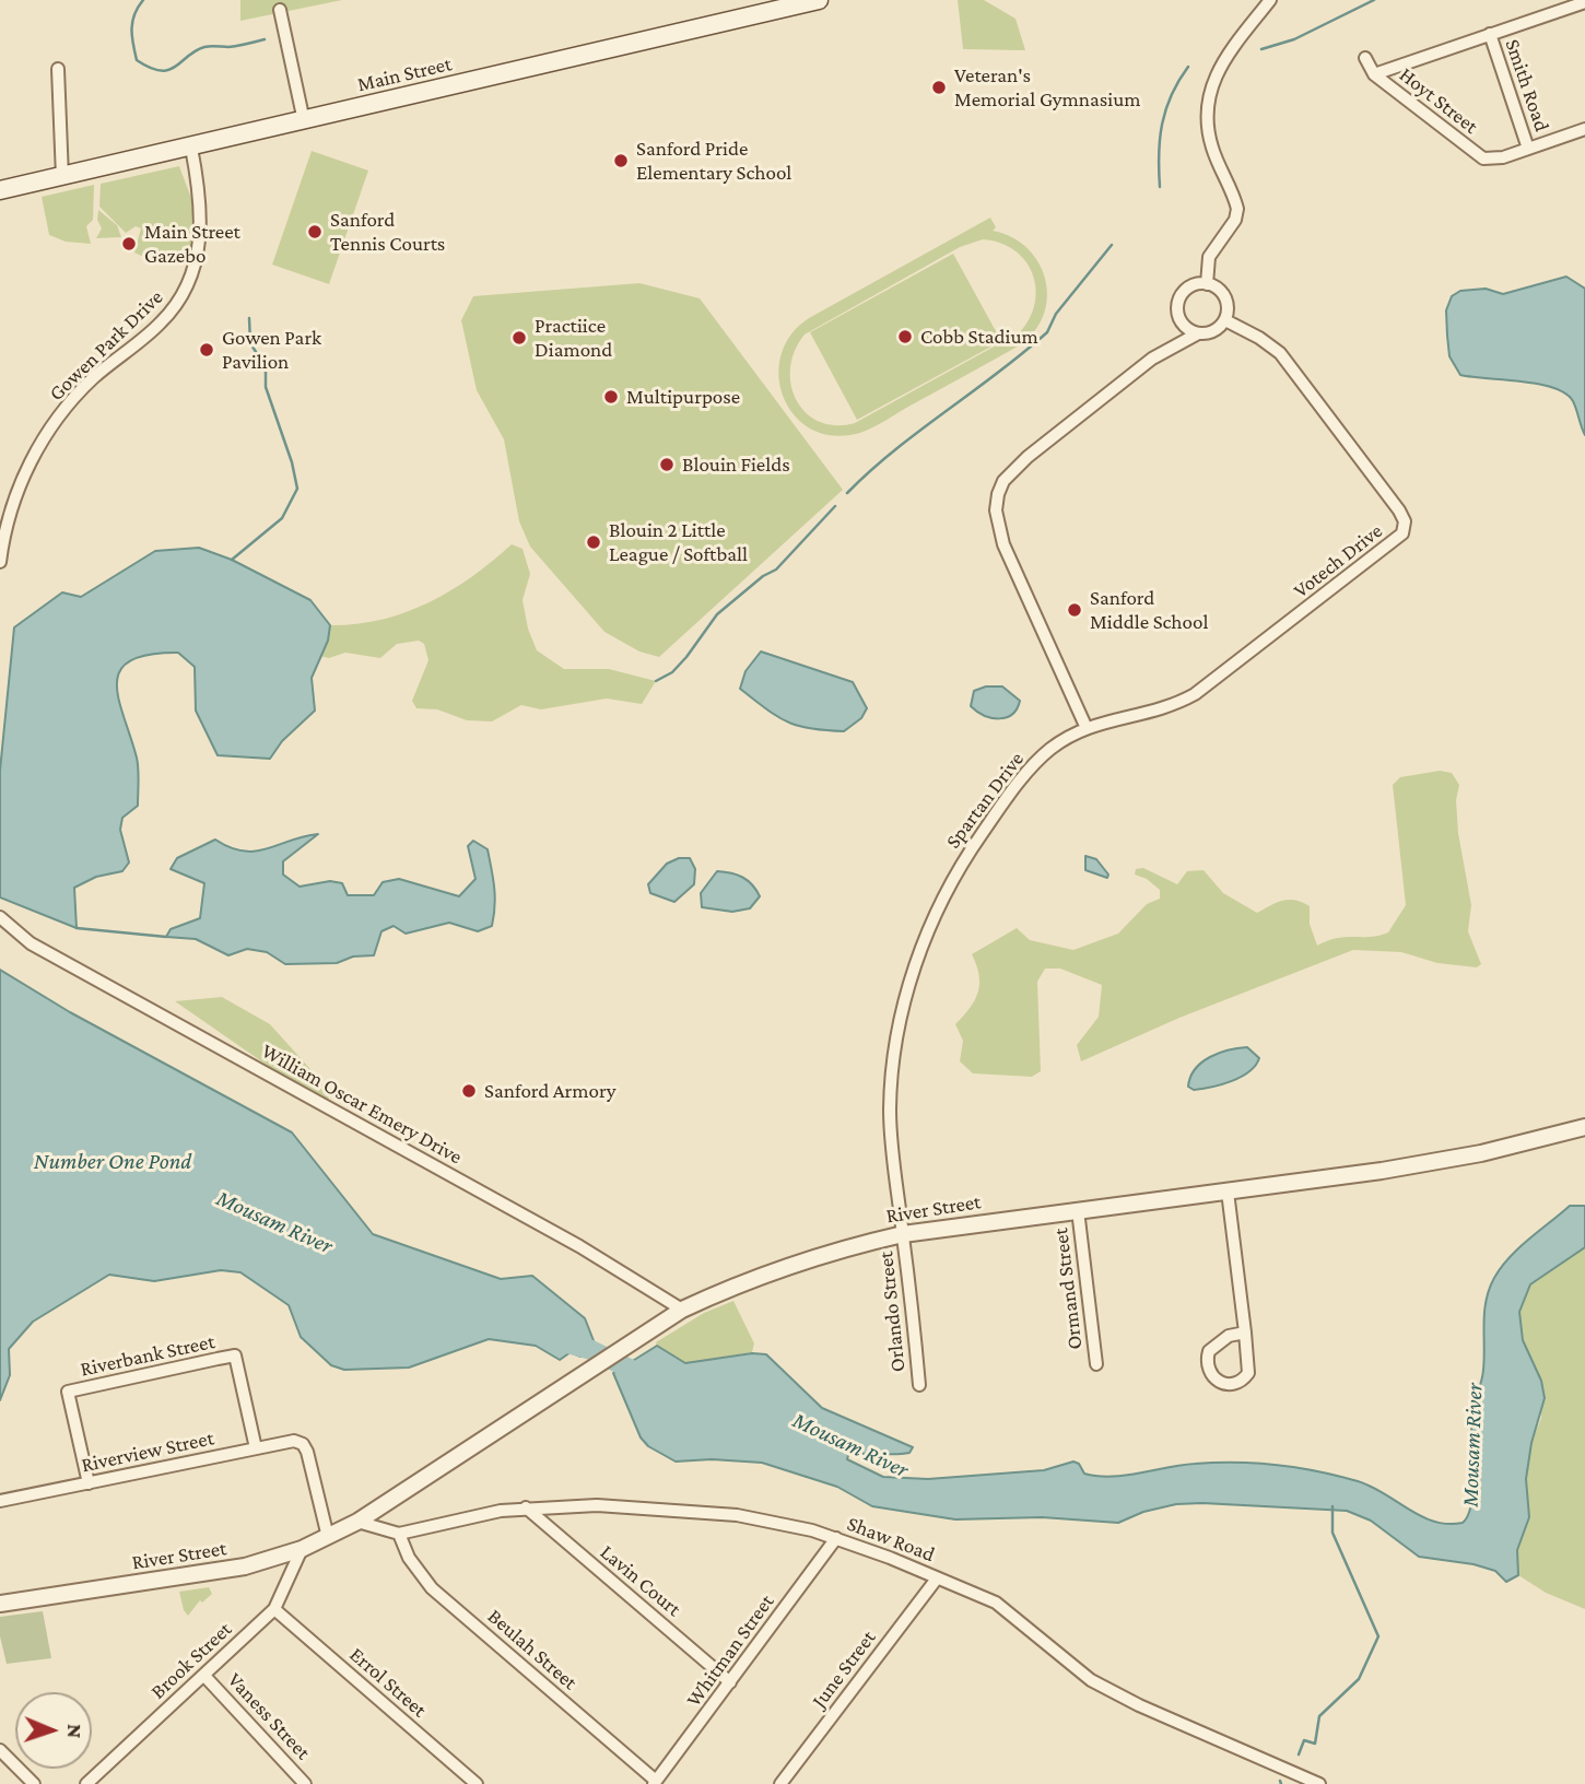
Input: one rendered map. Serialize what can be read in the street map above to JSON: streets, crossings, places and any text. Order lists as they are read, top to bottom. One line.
{"streets":{"main road":["Main Street"],"street":["Smith Road","Hoyt Street","Gowen Park Drive","Votech Drive","Spartan Drive","William Oscar Emery Drive","River Street","Ormand Street","Orlando Street","Riverbank Street","Riverview Street","Shaw Road","Lavin Court","Beulah Street","Whitman Street","Brook Street","June Street","Errol Street","Vaness Street"]},"crossings":[["Main Street","Gowen Park Drive"],["Smith Road","Hoyt Street"],["Votech Drive","Spartan Drive"],["Spartan Drive","River Street"],["Spartan Drive","Orlando Street"],["William Oscar Emery Drive","River Street"],["River Street","Ormand Street"],["River Street","Orlando Street"],["River Street","Riverview Street"],["River Street","Brook Street"],["Riverbank Street","Riverview Street"],["Shaw Road","Lavin Court"],["Shaw Road","Beulah Street"],["Shaw Road","Whitman Street"],["Shaw Road","June Street"],["Lavin Court","Whitman Street"],["Beulah Street","Whitman Street"],["Brook Street","Errol Street"],["Brook Street","Vaness Street"]],"water":["Number One Pond","Mousam River"],"places":["Veteran's Memorial Gymnasium","Sanford Pride Elementary School","Sanford Tennis Courts","Main Street Gazebo","Cobb Stadium","Practiice Diamond","Gowen Park Pavilion","Multipurpose","Blouin Fields","Blouin 2 Little League / Softball","Sanford Middle School","Sanford Armory"],"north":"right"}
